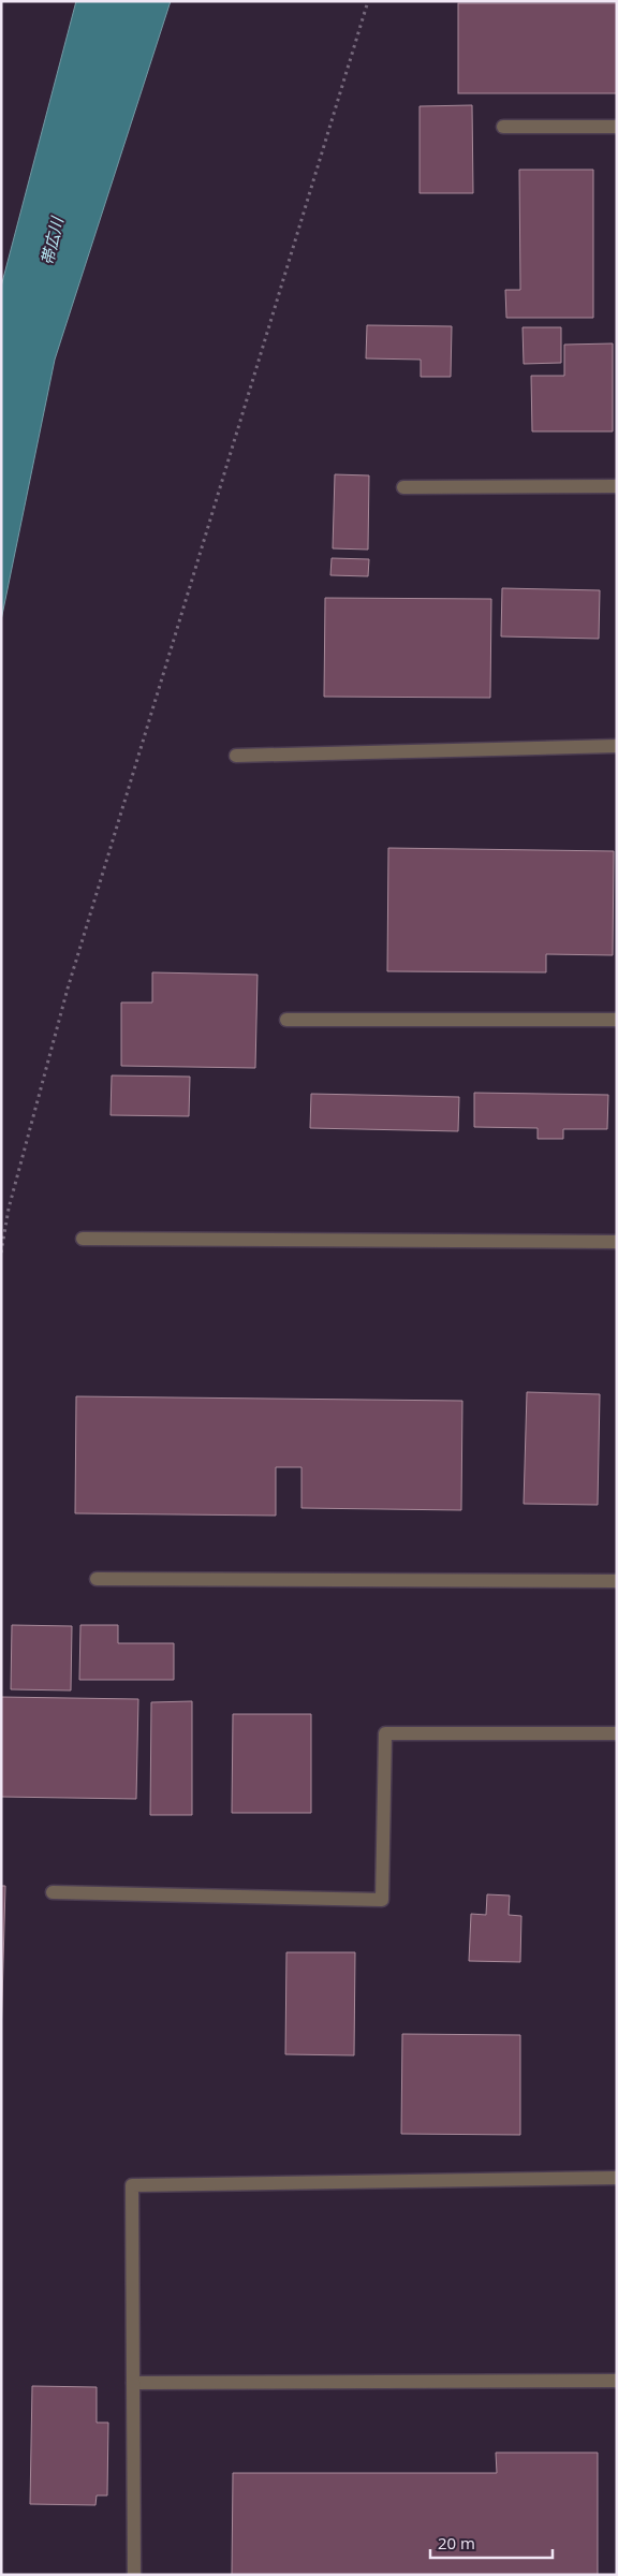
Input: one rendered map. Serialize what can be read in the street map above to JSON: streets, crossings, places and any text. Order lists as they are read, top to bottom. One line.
{"water":["帯広川"],"scale_bar":"20 m"}
